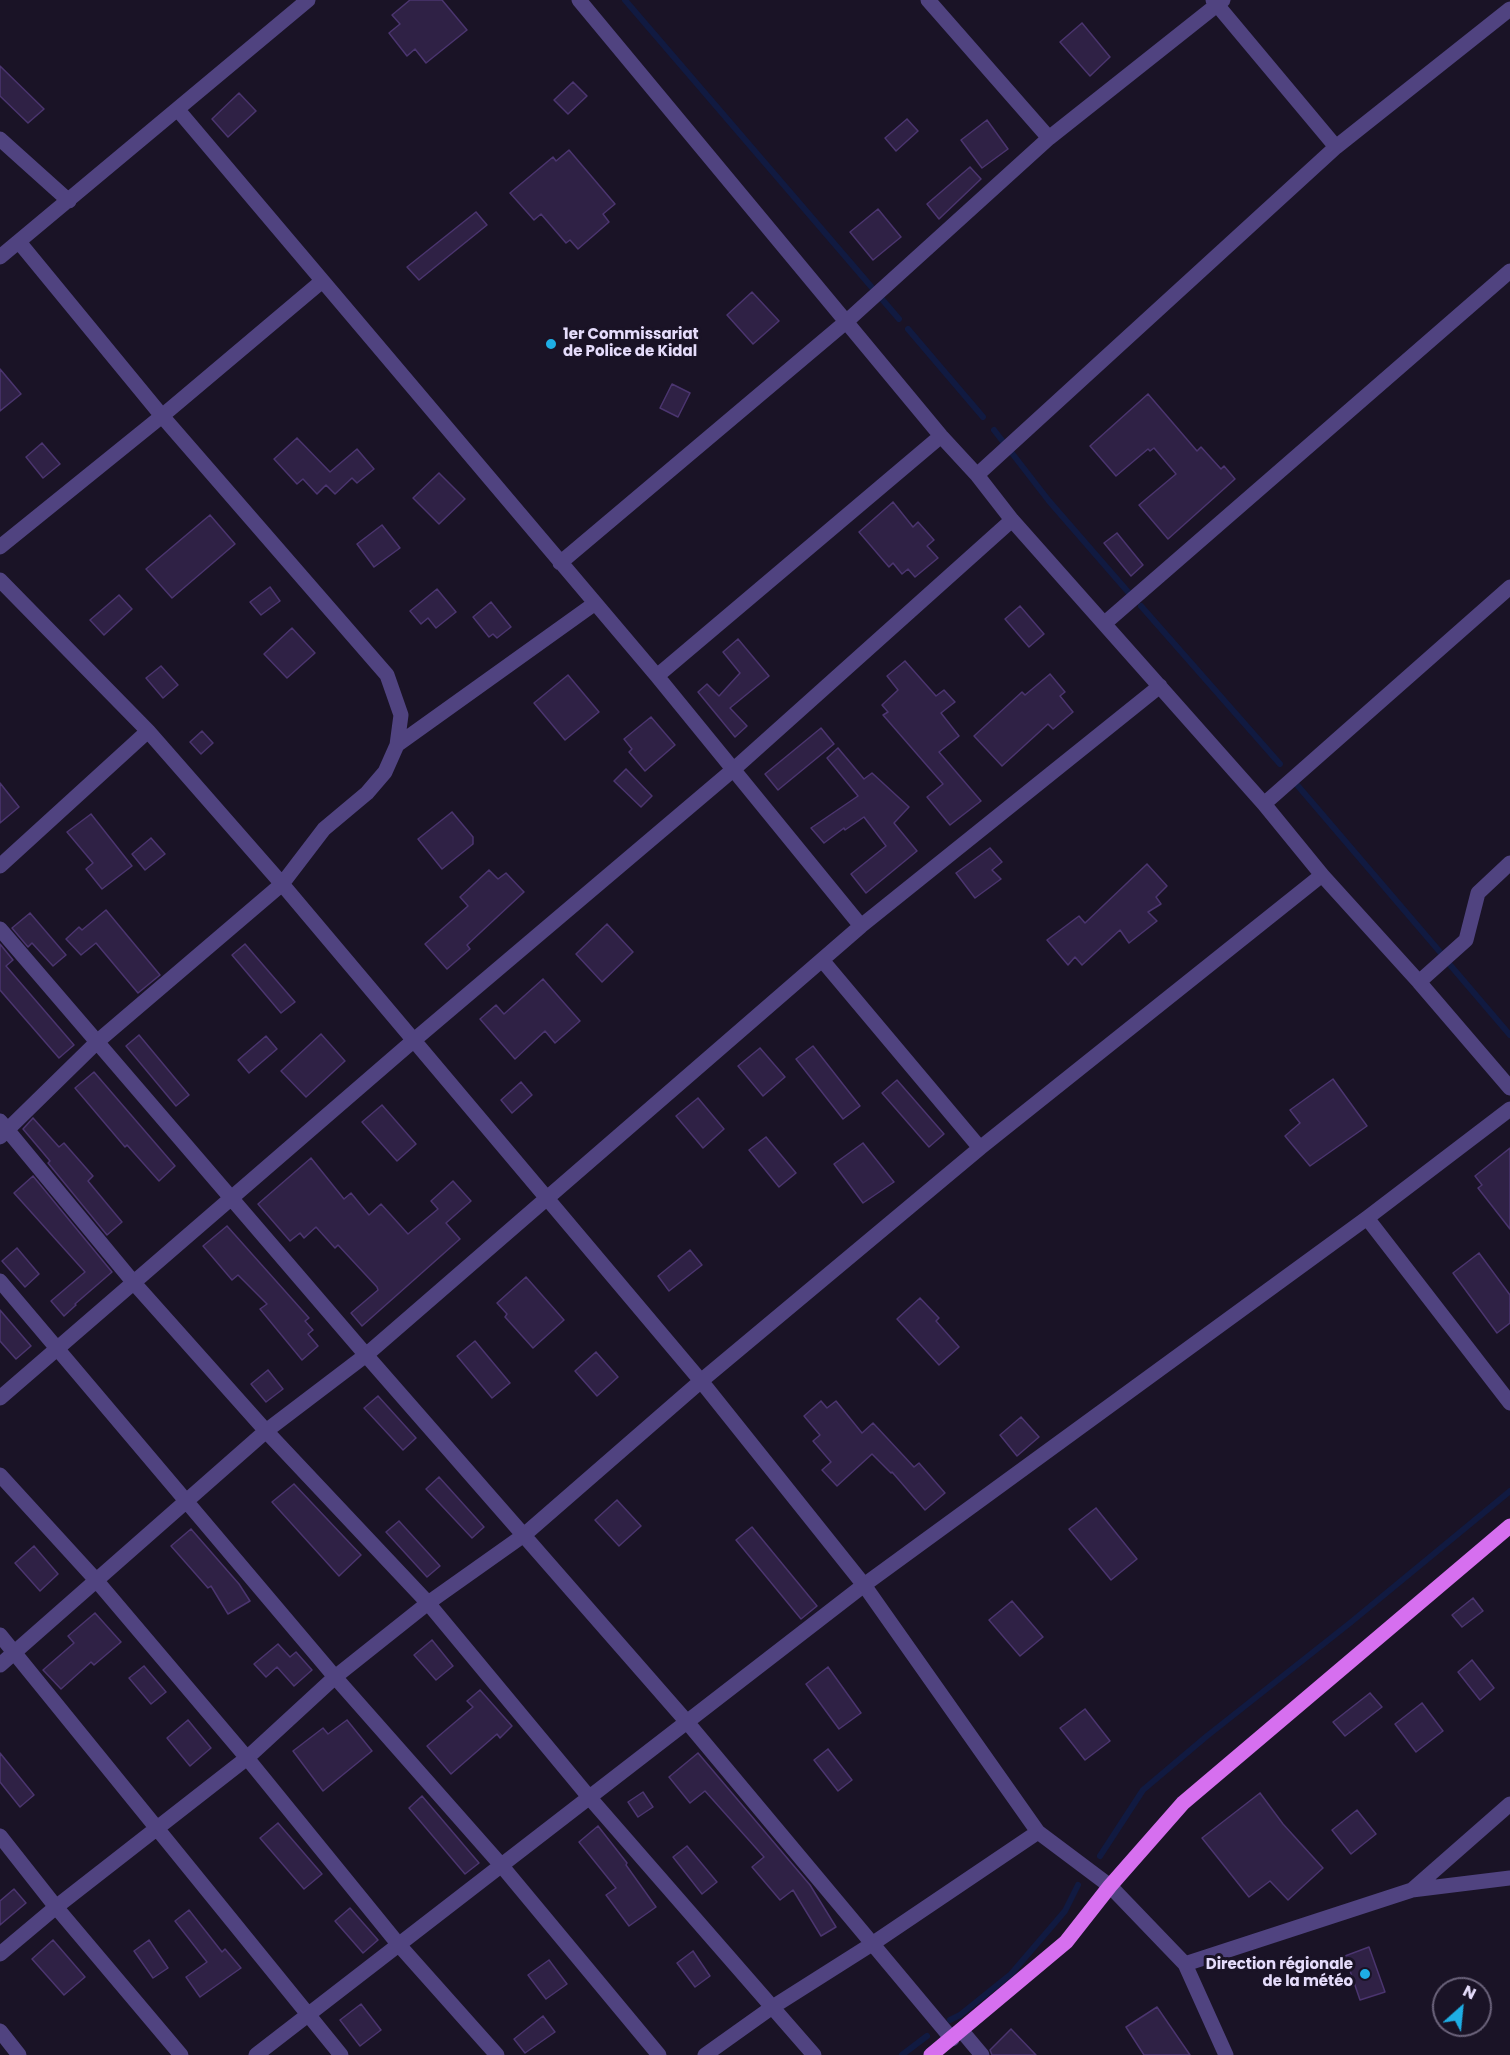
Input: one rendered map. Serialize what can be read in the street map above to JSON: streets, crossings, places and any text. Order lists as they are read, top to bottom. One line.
{"places":["1er Commissariat de Police de Kidal","Direction régionale de la météo"],"north":"top right"}
